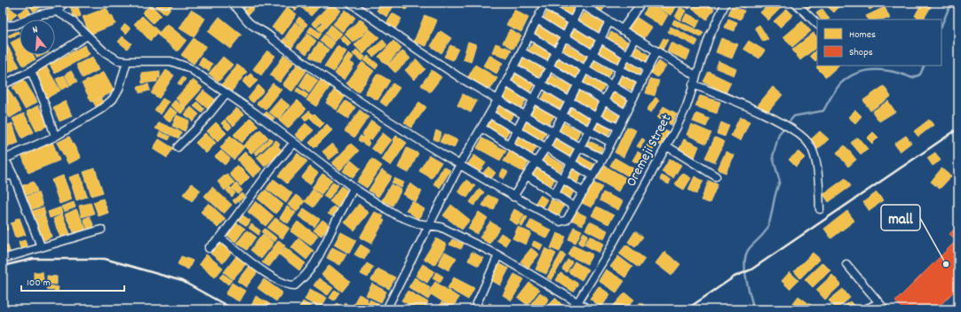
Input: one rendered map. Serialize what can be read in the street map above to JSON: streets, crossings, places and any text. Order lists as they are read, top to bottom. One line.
{"streets":{"street":["Oremeji Street"]},"places":["mall"],"legend":["Homes","Shops"],"scale_bar":"100 m","north":"top"}
